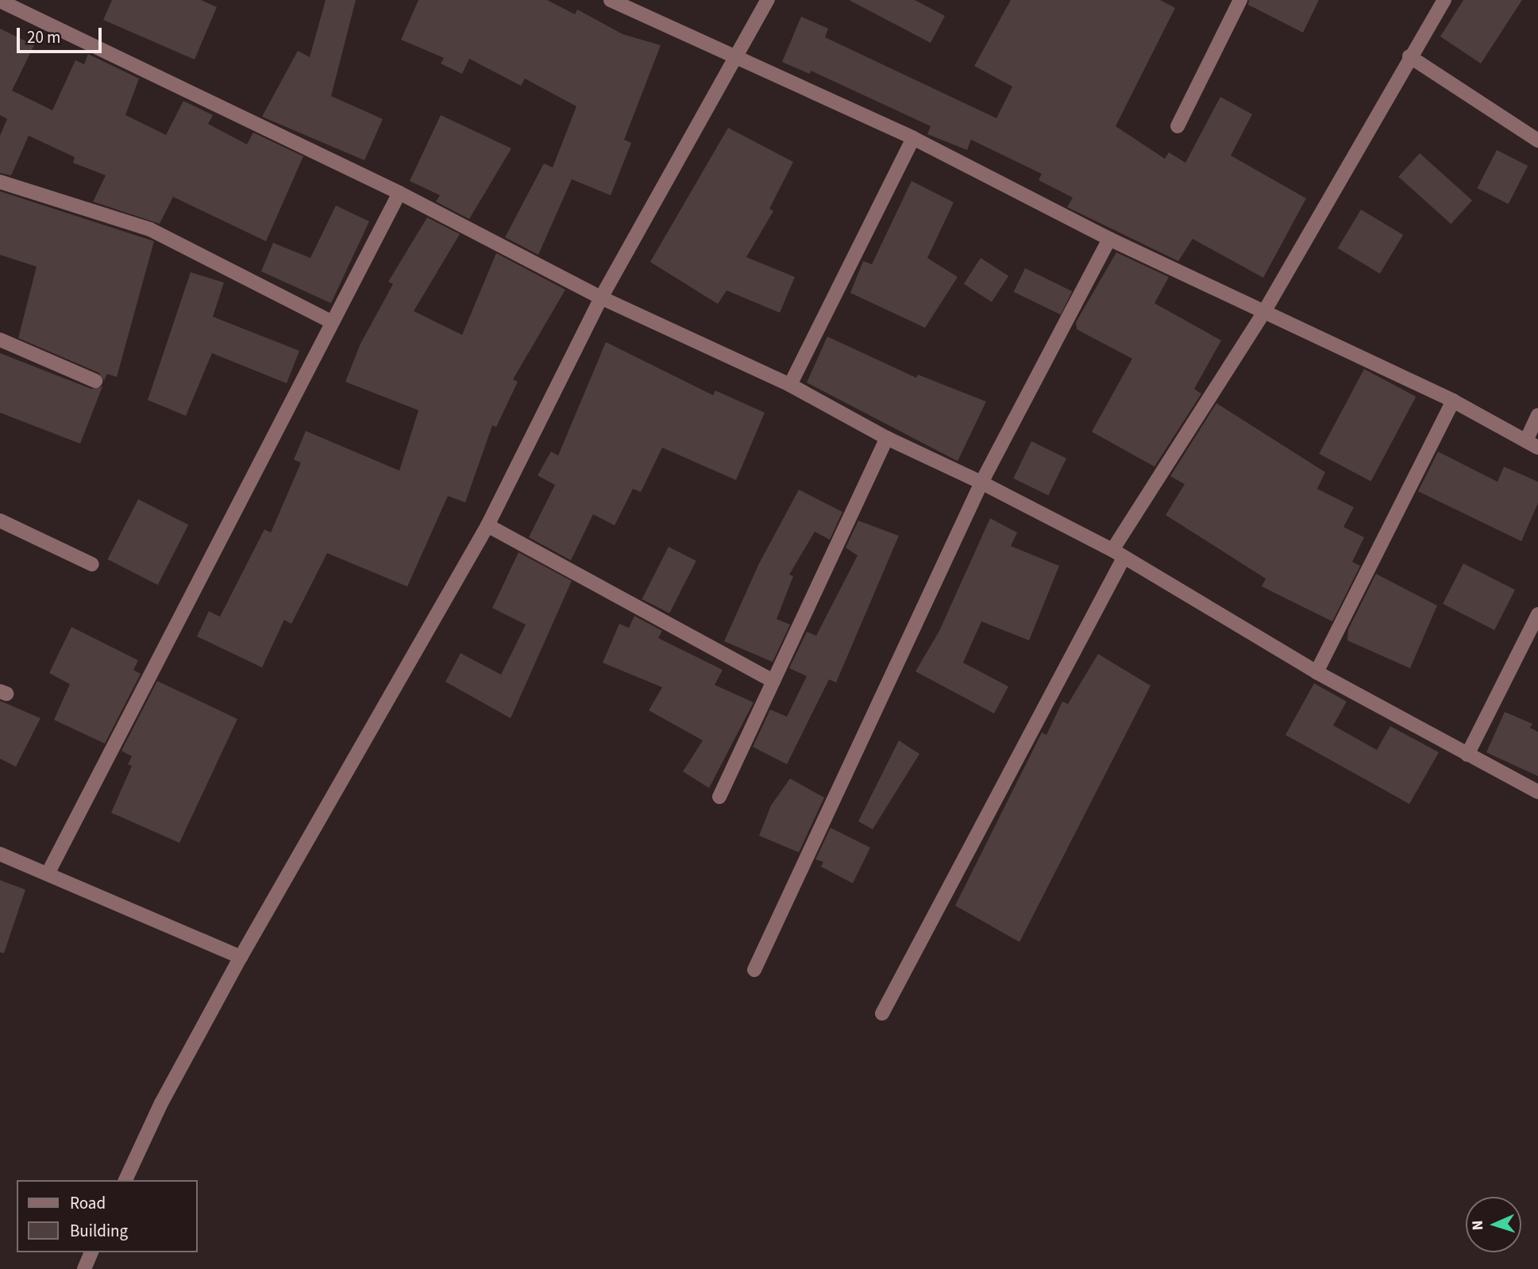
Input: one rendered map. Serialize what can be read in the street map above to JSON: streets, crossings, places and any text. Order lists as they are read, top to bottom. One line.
{"legend":["Road","Building"],"scale_bar":"20 m","north":"left"}
